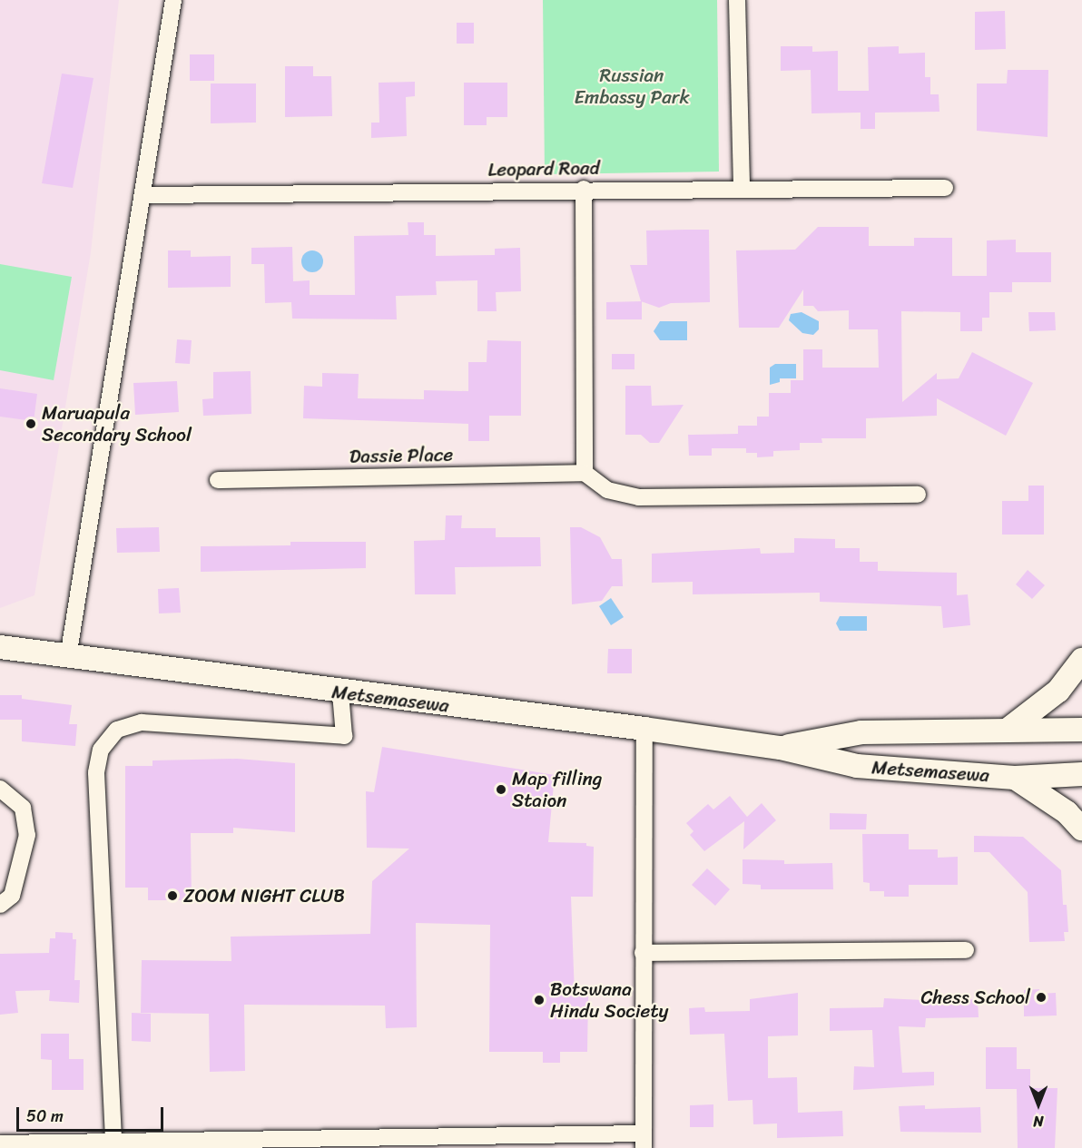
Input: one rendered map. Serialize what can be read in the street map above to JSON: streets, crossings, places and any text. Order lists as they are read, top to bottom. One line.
{"streets":{"street":["Leopard Road","Dassie Place","Metsemasewa"]},"parks":["Russian Embassy Park"],"places":["Maruapula Secondary School","Map filling Staion","ZOOM NIGHT CLUB","Chess School","Botswana Hindu Society"],"scale_bar":"50 m","north":"bottom"}
